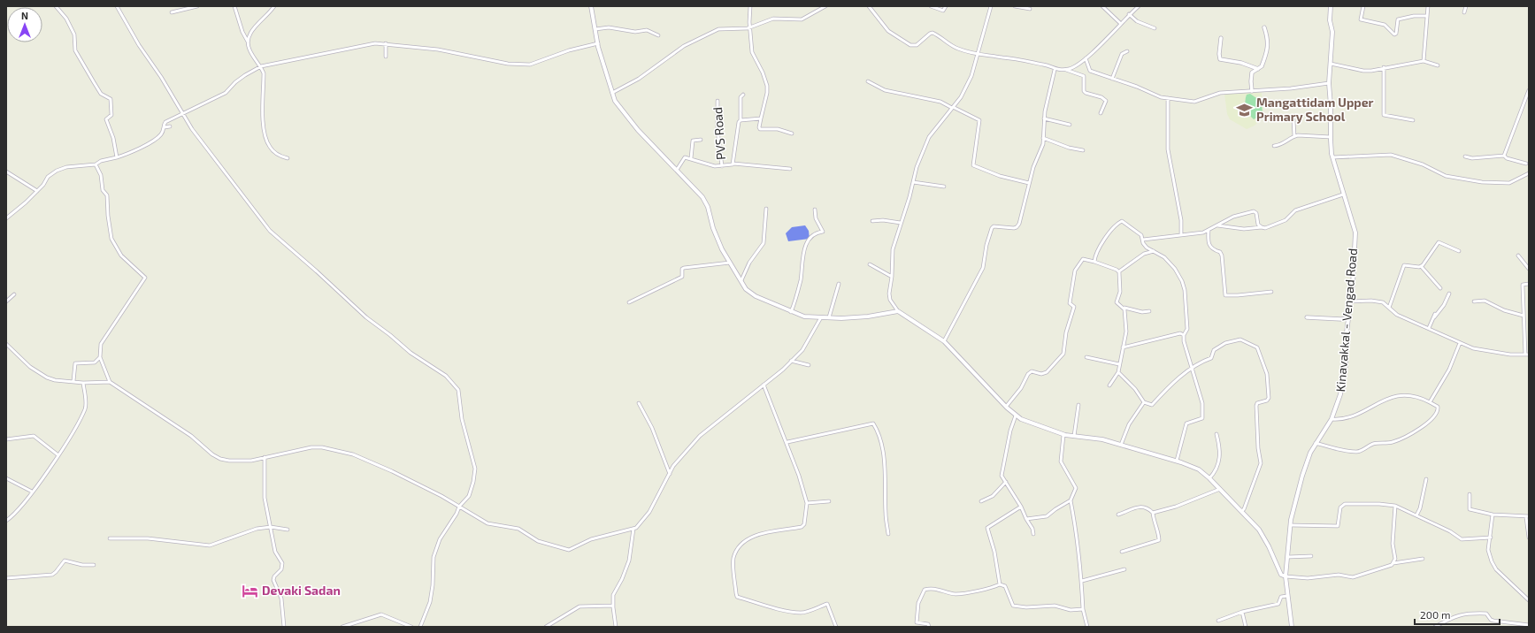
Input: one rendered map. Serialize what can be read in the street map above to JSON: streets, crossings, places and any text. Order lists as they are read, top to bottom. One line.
{"streets":{"main road":["Kinavakkal - Vengad Road"],"street":["PVS Road"]},"places":{"school or university":["Mangattidam Upper Primary School"],"hotel":["Devaki Sadan"]},"scale_bar":"200 m","north":"top"}
